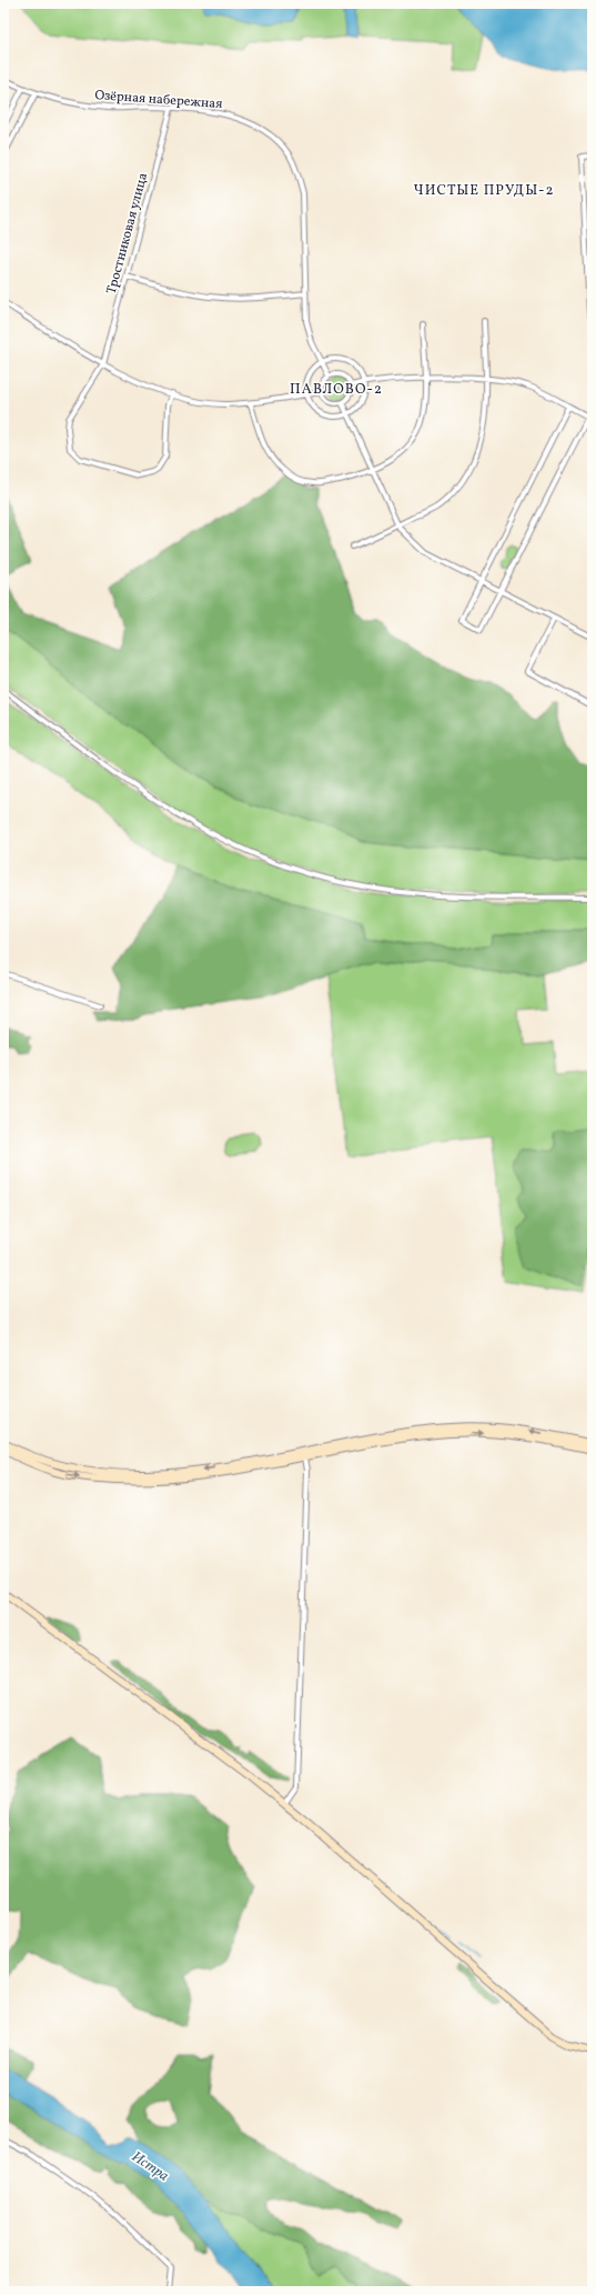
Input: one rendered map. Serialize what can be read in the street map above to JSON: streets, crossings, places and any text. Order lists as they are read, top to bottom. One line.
{"streets":{"street":["Озёрная набережная","Тростниковая улица"]},"crossings":[["Озёрная набережная","Тростниковая улица"]],"districts":["ЧИСТЫЕ ПРУДЫ-2","ПАВЛОВО-2"],"water":["Истра"]}
